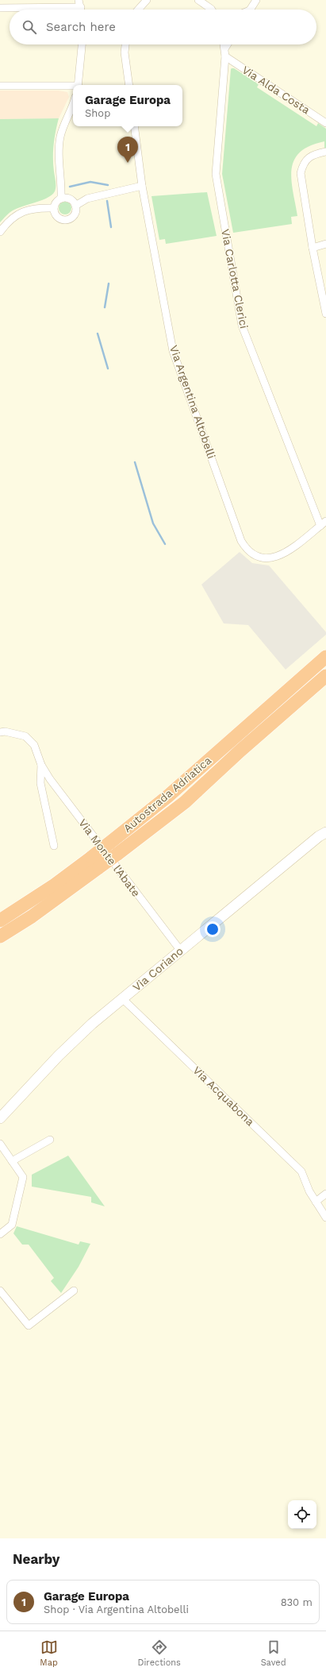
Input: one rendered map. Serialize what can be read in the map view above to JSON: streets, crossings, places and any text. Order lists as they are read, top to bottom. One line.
{"streets":{"highway":["Autostrada Adriatica"],"main road":["Via Coriano"],"street":["Via Alda Costa","Via Carlotta Clerici","Via Argentina Altobelli","Via Monte l'Abate","Via Acquabona"]},"crossings":[["Via Alda Costa","Via Carlotta Clerici"],["Via Carlotta Clerici","Via Argentina Altobelli"],["Via Monte l'Abate","Via Coriano"],["Via Coriano","Via Acquabona"]],"page":{"search":"Search here","popup":["Garage Europa","Shop"],"pins":"1","heading":"Nearby","list":[{"mark":"1","name":"Garage Europa","note":"Shop · Via Argentina Altobelli","value":"830 m"}],"nav":["Map","Directions","Saved"]}}
